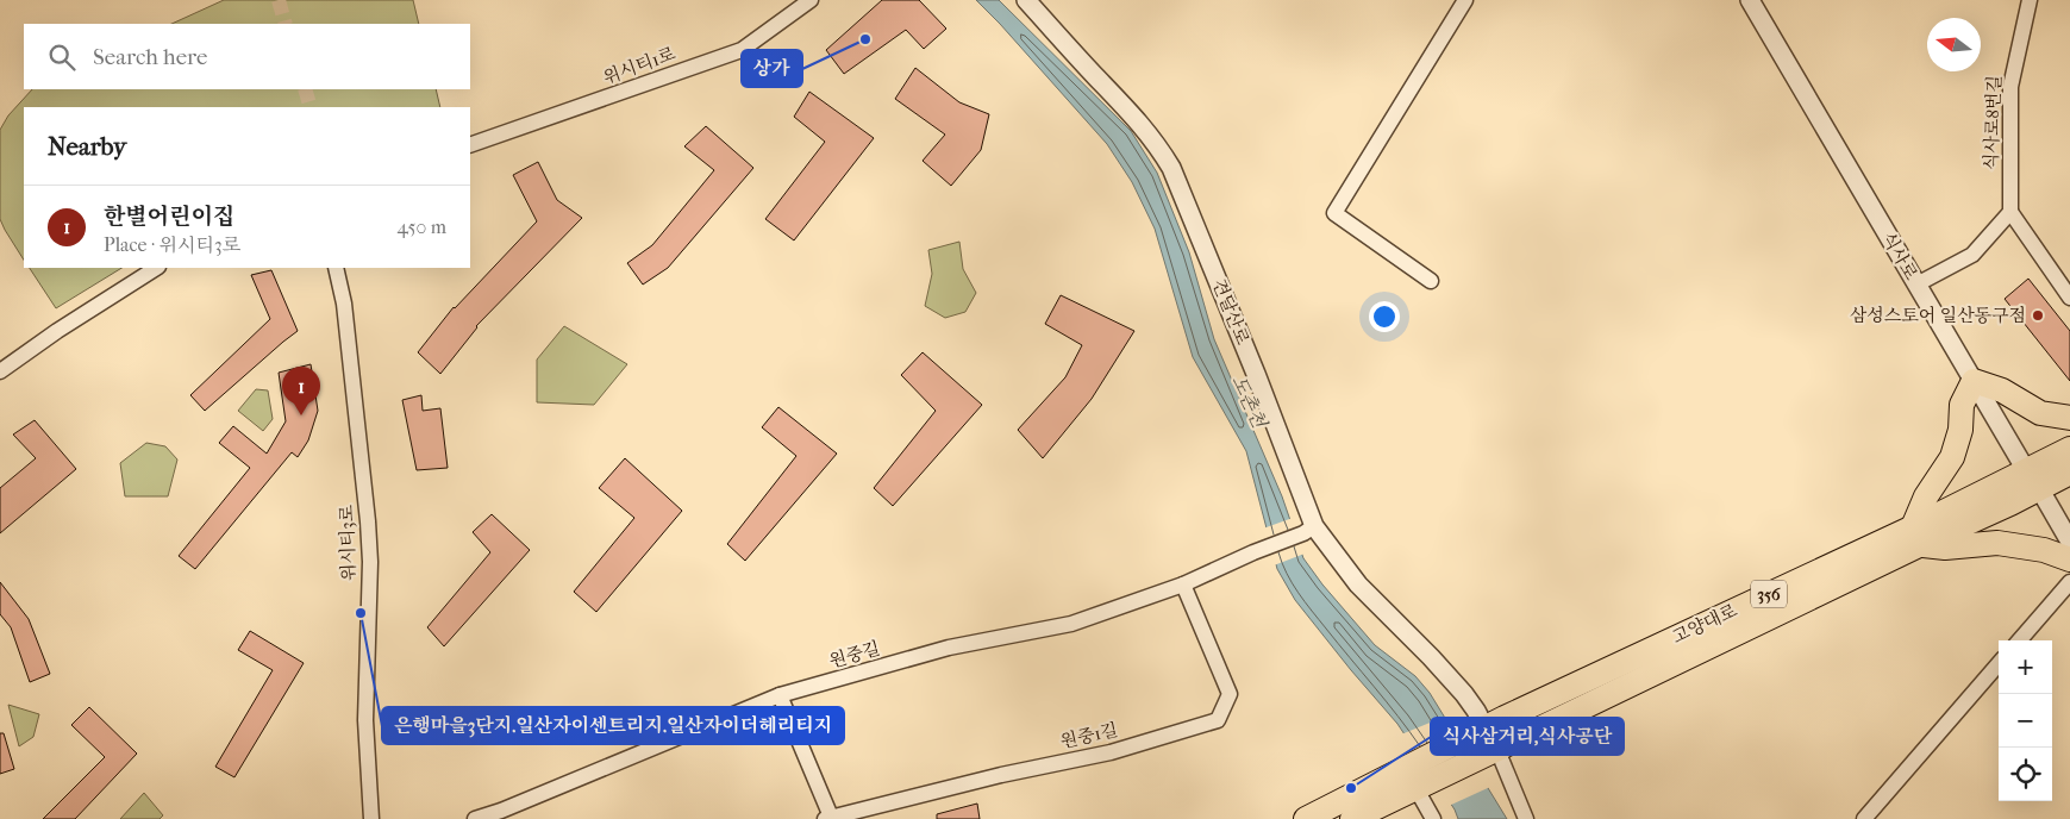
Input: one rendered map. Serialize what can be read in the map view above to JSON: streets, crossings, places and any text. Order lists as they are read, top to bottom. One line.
{"streets":{"main road":["356","고양대로"],"street":["위시티1로","식사로8번길","식사로","견달산로","위시티3로","원중길","원중1길"]},"crossings":[["식사로","고양대로"],["견달산로","356"],["견달산로","고양대로"],["견달산로","원중길"],["356","고양대로"],["원중길","원중1길"]],"water":["도촌천"],"places":["상가","삼성스토어 일산동구점","은행마을3단지.일산자이센트리지.일산자이더헤리티지","식사삼거리,식사공단"],"north":"left","page":{"search":"Search here","heading":"Nearby","list":[{"mark":"1","name":"한별어린이집","note":"Place · 위시티3로","value":"450 m"}],"pins":"1","map_buttons":["+","−"]}}
